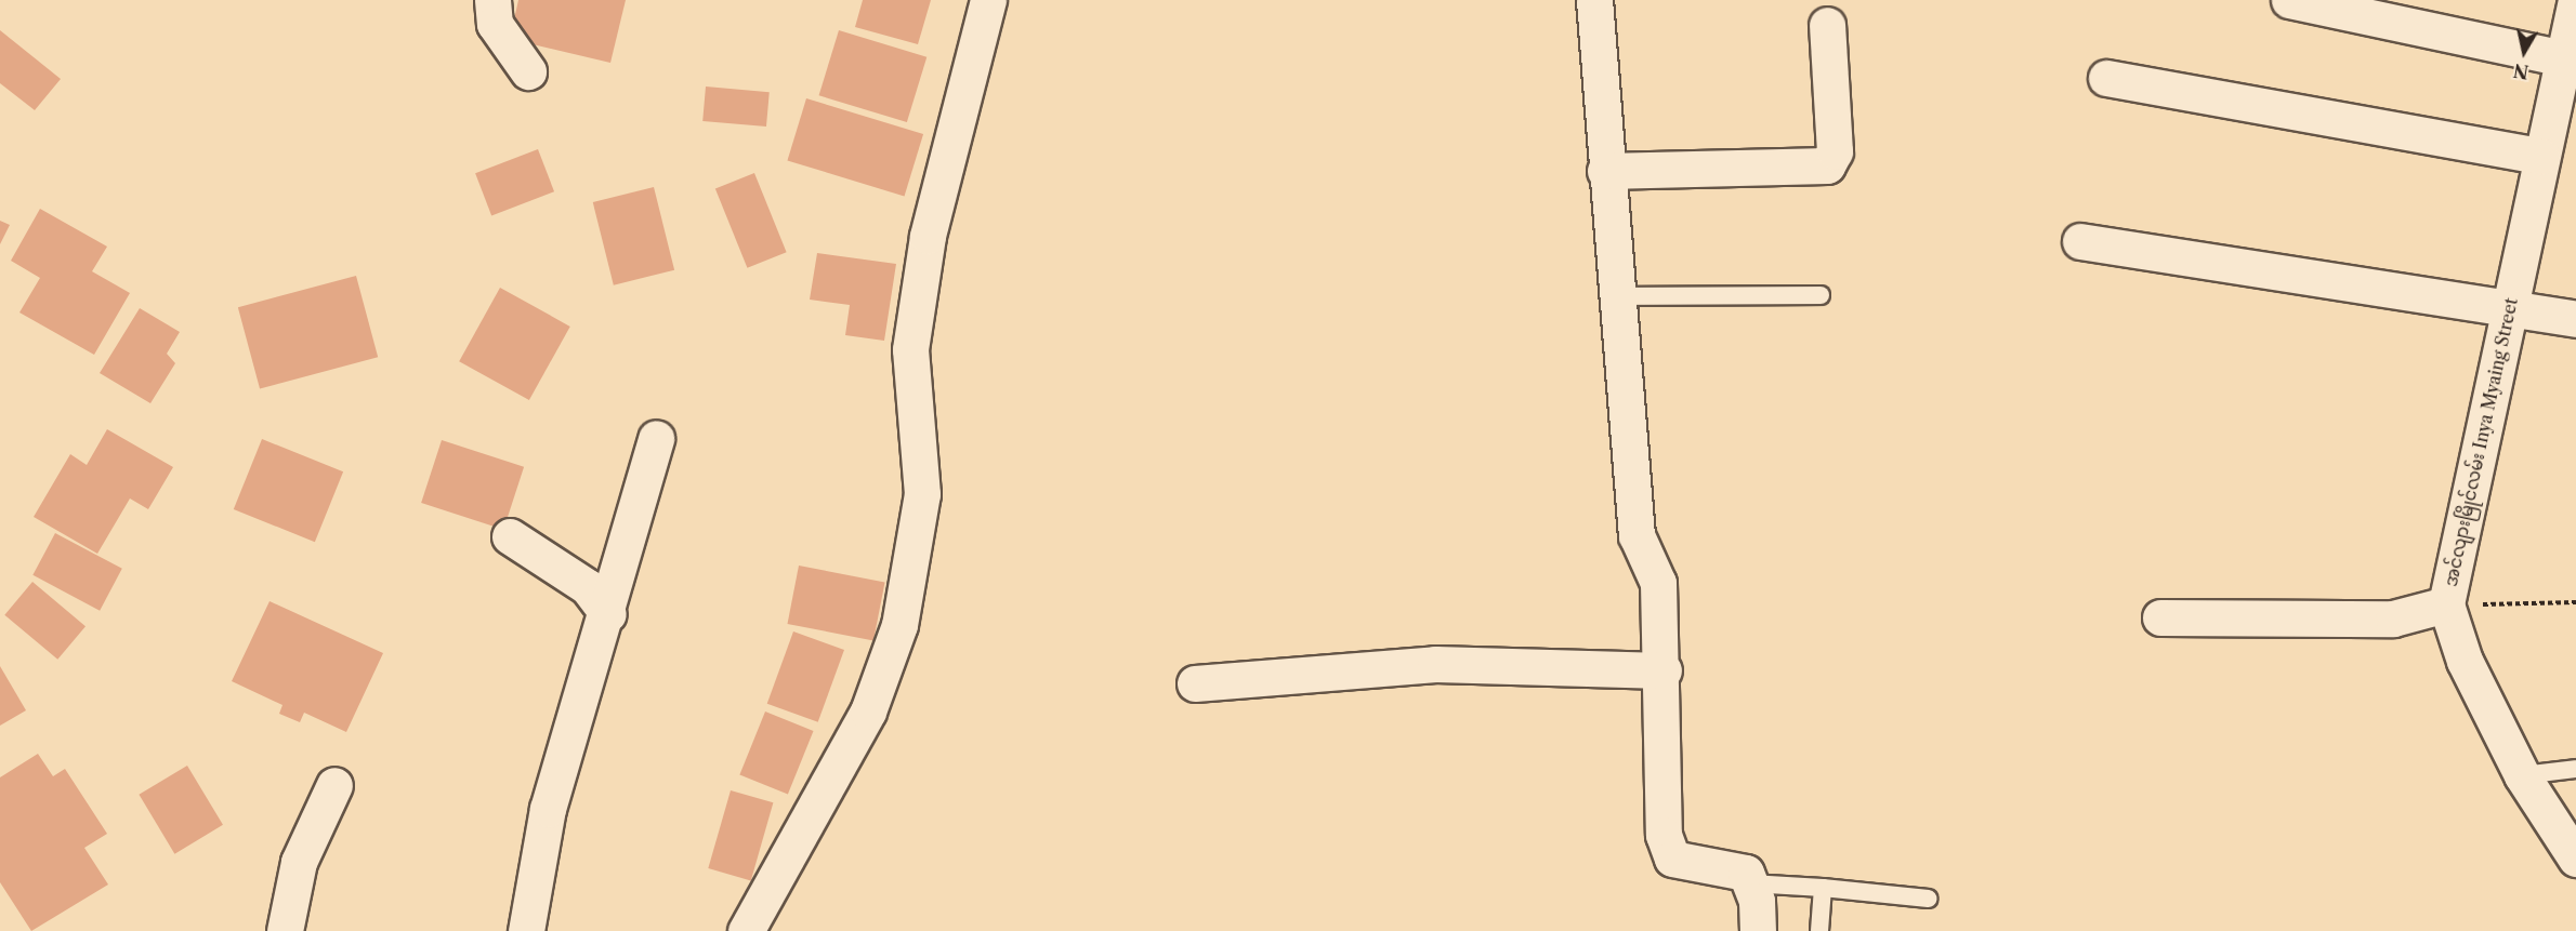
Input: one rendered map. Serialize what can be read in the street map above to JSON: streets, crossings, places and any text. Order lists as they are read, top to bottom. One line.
{"streets":{"street":["အင်လျားမြိုင်လမ်း Inya Myaing Street"]},"north":"bottom"}
